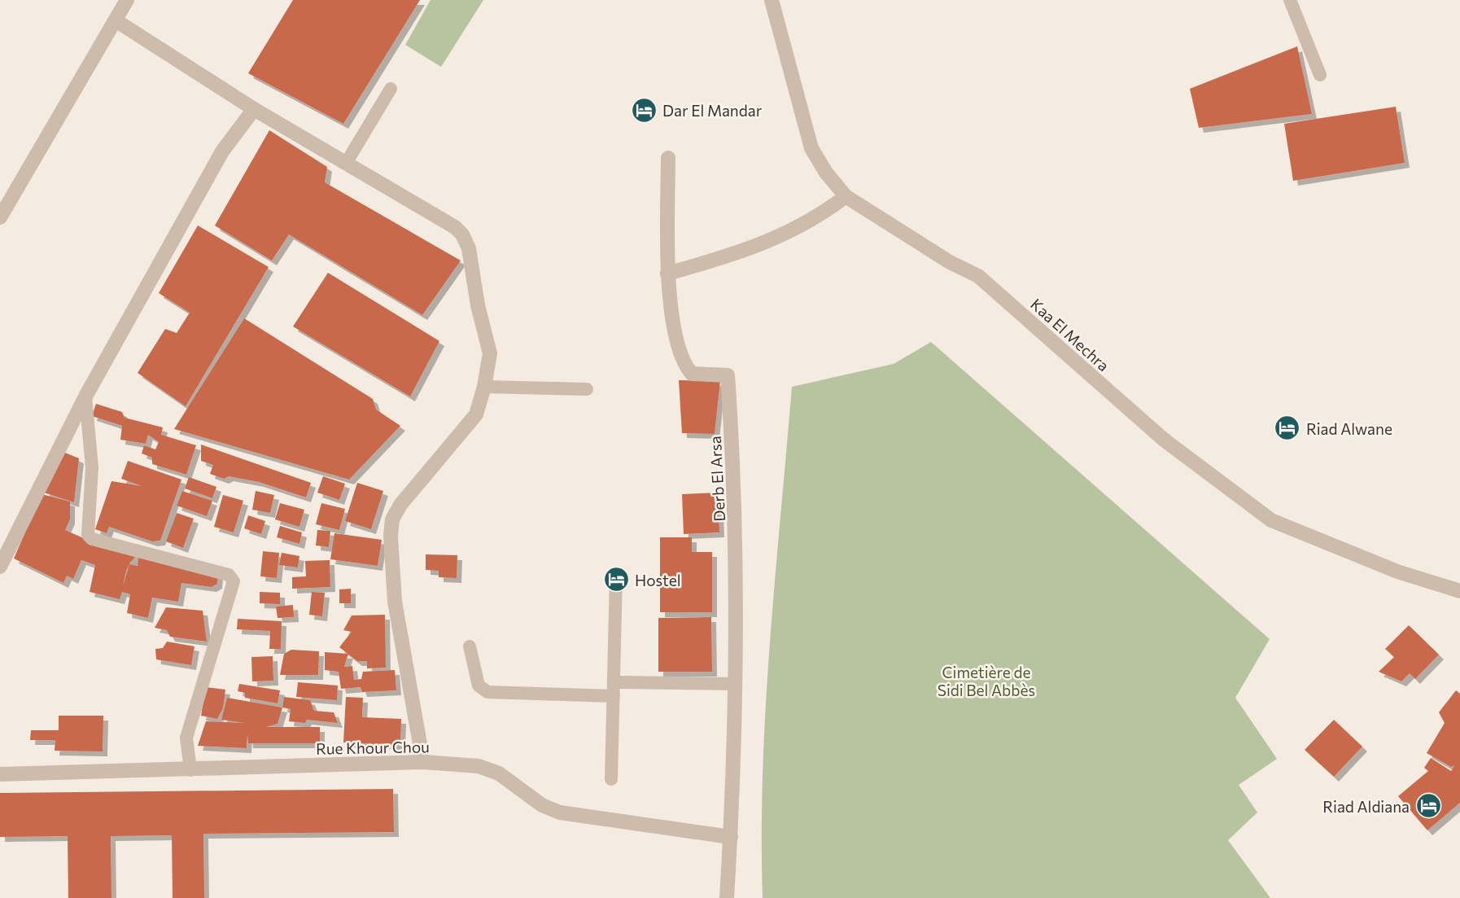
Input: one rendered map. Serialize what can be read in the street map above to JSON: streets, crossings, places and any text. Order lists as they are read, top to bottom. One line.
{"streets":{"street":["Kaa El Mechra","Derb El Arsa","Rue Khour Chou"]},"crossings":[["Derb El Arsa","Rue Khour Chou"]],"parks":["Cimetière de Sidi Bel Abbès"],"places":{"hotel":["Dar El Mandar","Riad Alwane","Hostel","Riad Aldiana"]}}
